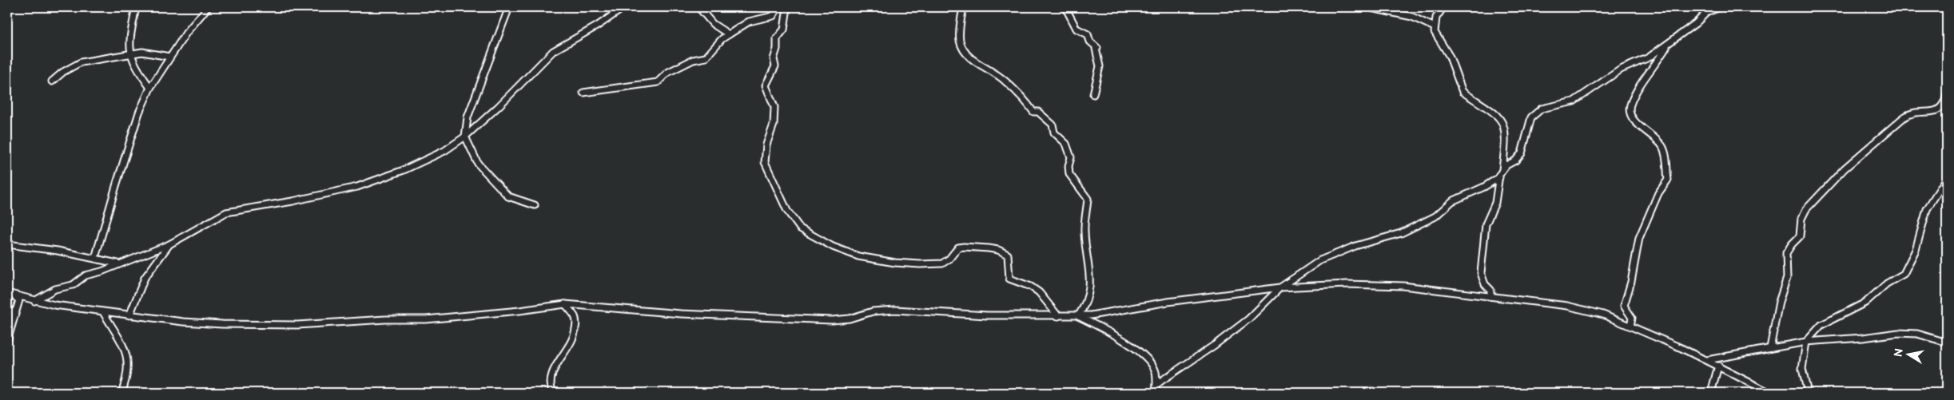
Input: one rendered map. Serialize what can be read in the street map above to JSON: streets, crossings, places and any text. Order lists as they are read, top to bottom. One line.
{"north":"left"}
